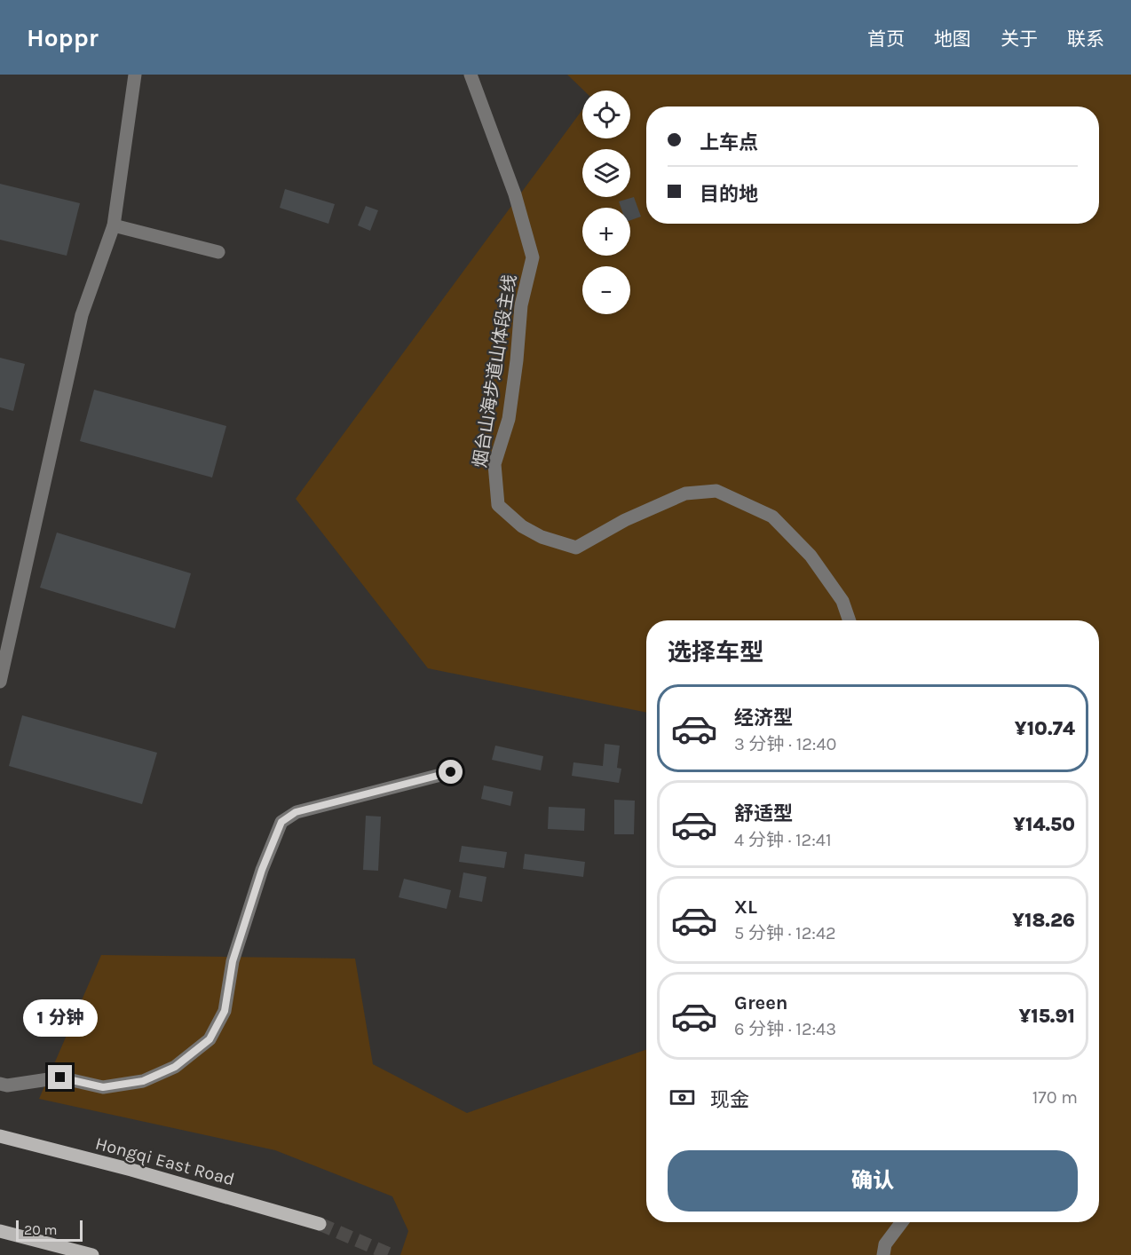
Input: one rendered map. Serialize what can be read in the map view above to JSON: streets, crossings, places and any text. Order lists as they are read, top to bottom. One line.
{"streets":{"main road":["Hongqi East Road"],"street":["烟台山海步道山体段主线"]},"scale_bar":"20 m","page":{"header":"Hoppr","nav":["首页","地图","关于","联系"],"map_buttons":["+","−"],"banner":["上车点","目的地"],"heading":"选择车型","list":[{"name":"经济型","note":"3 分钟 · 12:40","value":"¥10.74"},{"name":"舒适型","note":"4 分钟 · 12:41","value":"¥14.50"},{"name":"XL","note":"5 分钟 · 12:42","value":"¥18.26"},{"name":"Green","note":"6 分钟 · 12:43","value":"¥15.91"}],"bubble":"1 分钟","pay":["现金","170 m"],"buttons":"确认","scale":"20 m"}}
